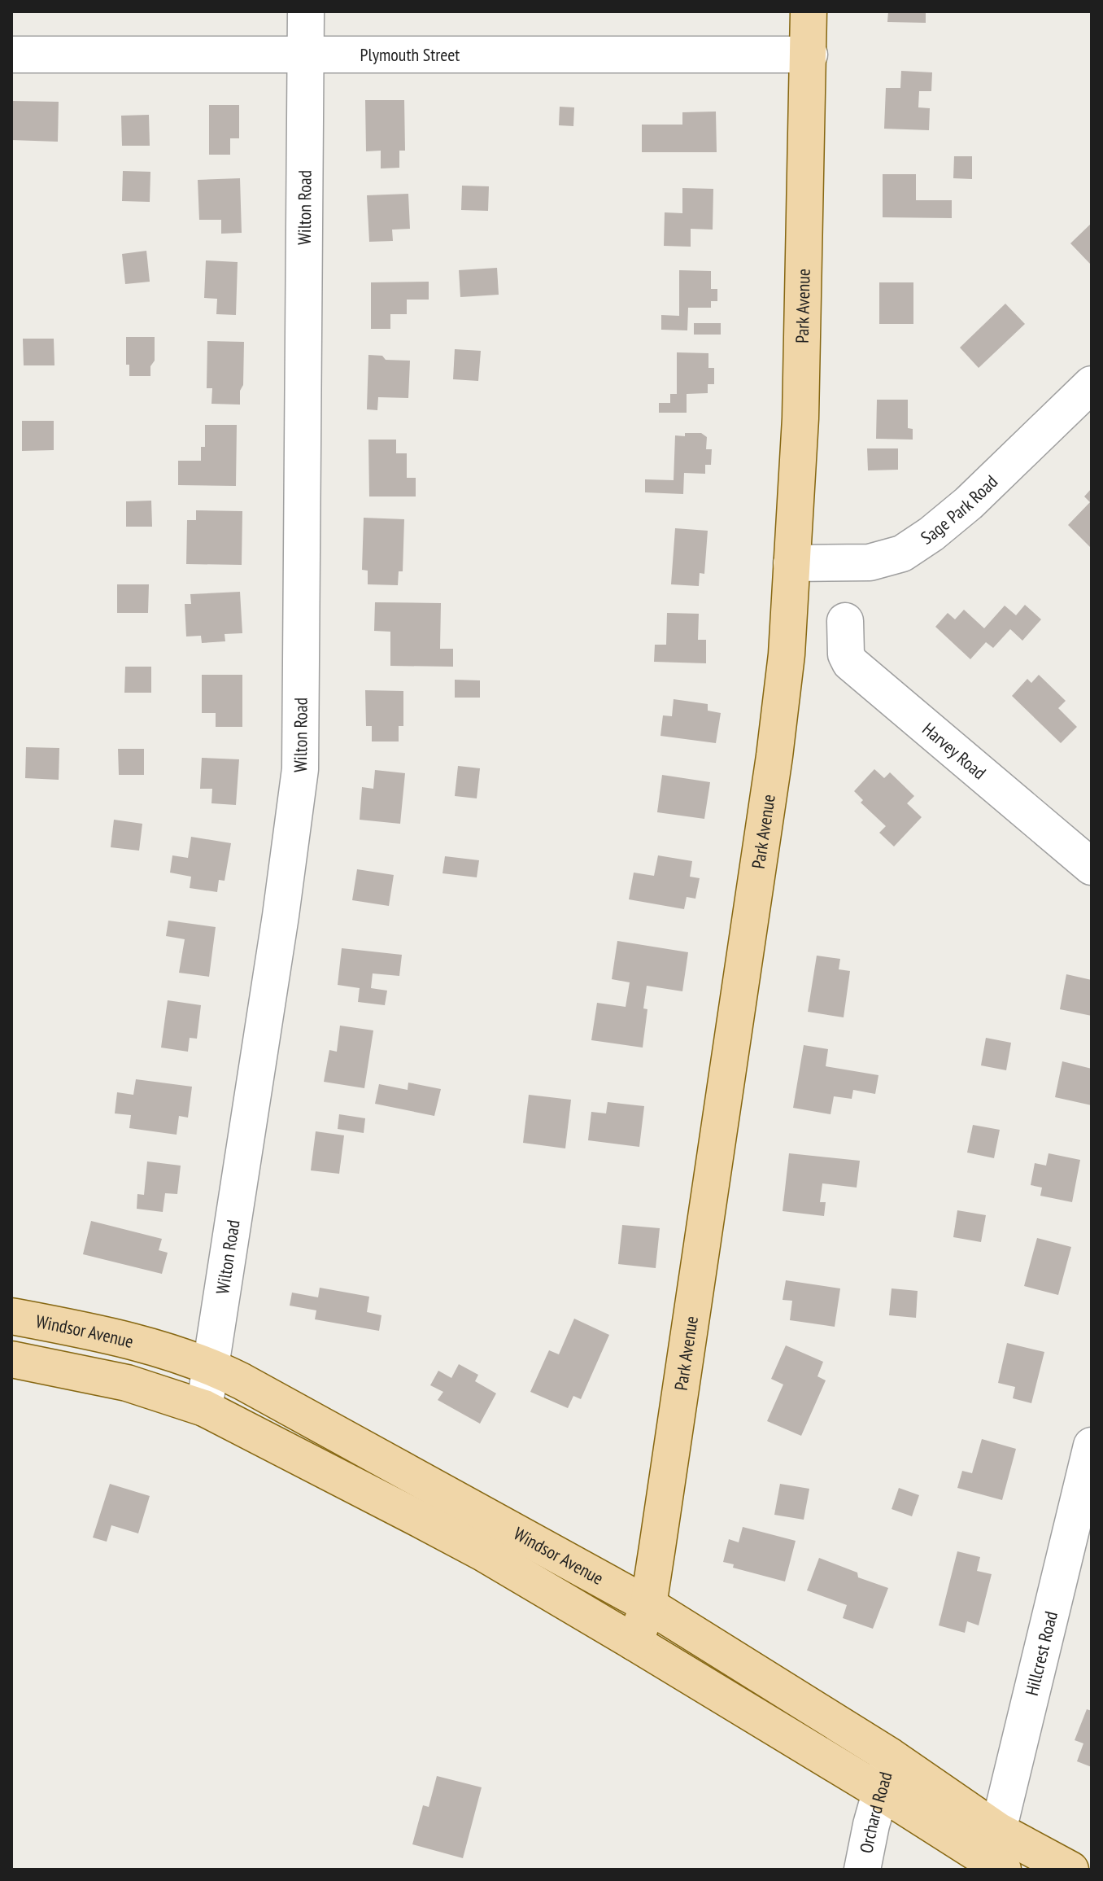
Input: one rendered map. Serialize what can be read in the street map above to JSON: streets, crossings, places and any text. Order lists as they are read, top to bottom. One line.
{"streets":{"main road":["Park Avenue","Windsor Avenue"],"street":["Plymouth Street","Wilton Road","Sage Park Road","Harvey Road","Hillcrest Road","Orchard Road"]},"crossings":[["Plymouth Street","Wilton Road"],["Plymouth Street","Park Avenue"],["Wilton Road","Windsor Avenue"],["Park Avenue","Sage Park Road"],["Park Avenue","Windsor Avenue"],["Windsor Avenue","Hillcrest Road"],["Windsor Avenue","Orchard Road"]]}
